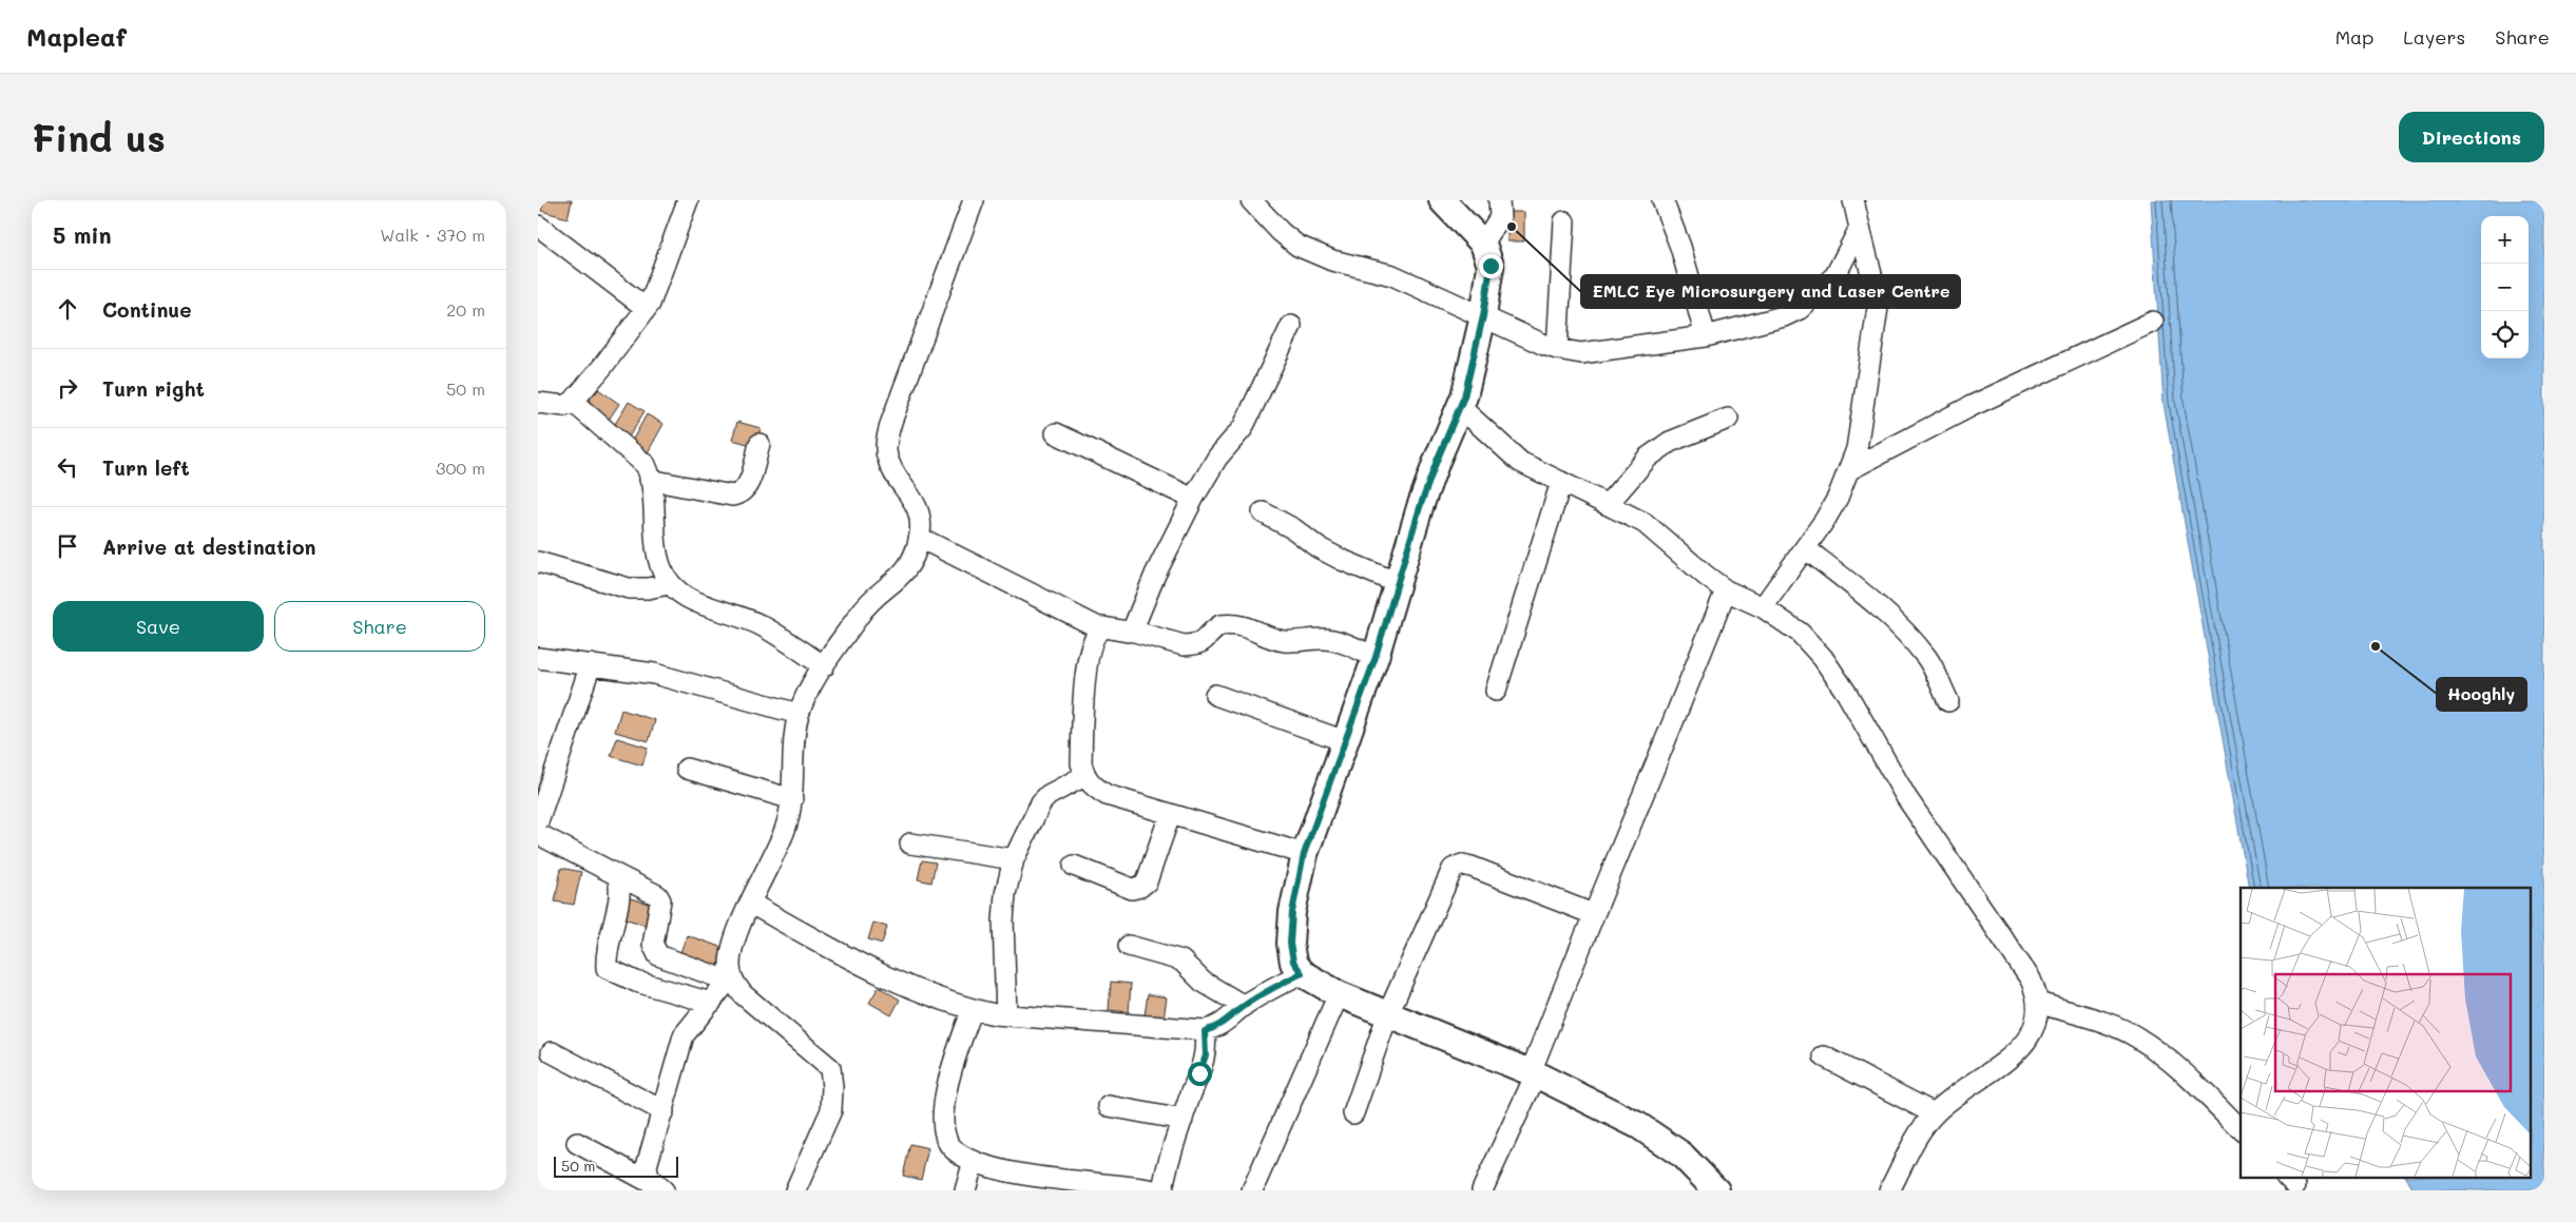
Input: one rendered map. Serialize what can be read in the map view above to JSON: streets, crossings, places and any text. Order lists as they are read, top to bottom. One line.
{"places":["EMLC Eye Microsurgery and Laser Centre","Hooghly"],"scale_bar":"50 m","page":{"header":"Mapleaf","nav":["Map","Layers","Share"],"buttons":["Directions",["Save","Share"]],"title":"Find us","heading":["5 min","Walk · 370 m"],"map_buttons":["+","−"],"list":[["Continue","20 m"],["Turn right","50 m"],["Turn left","300 m"],"Arrive at destination"],"scale":"50 m"}}
